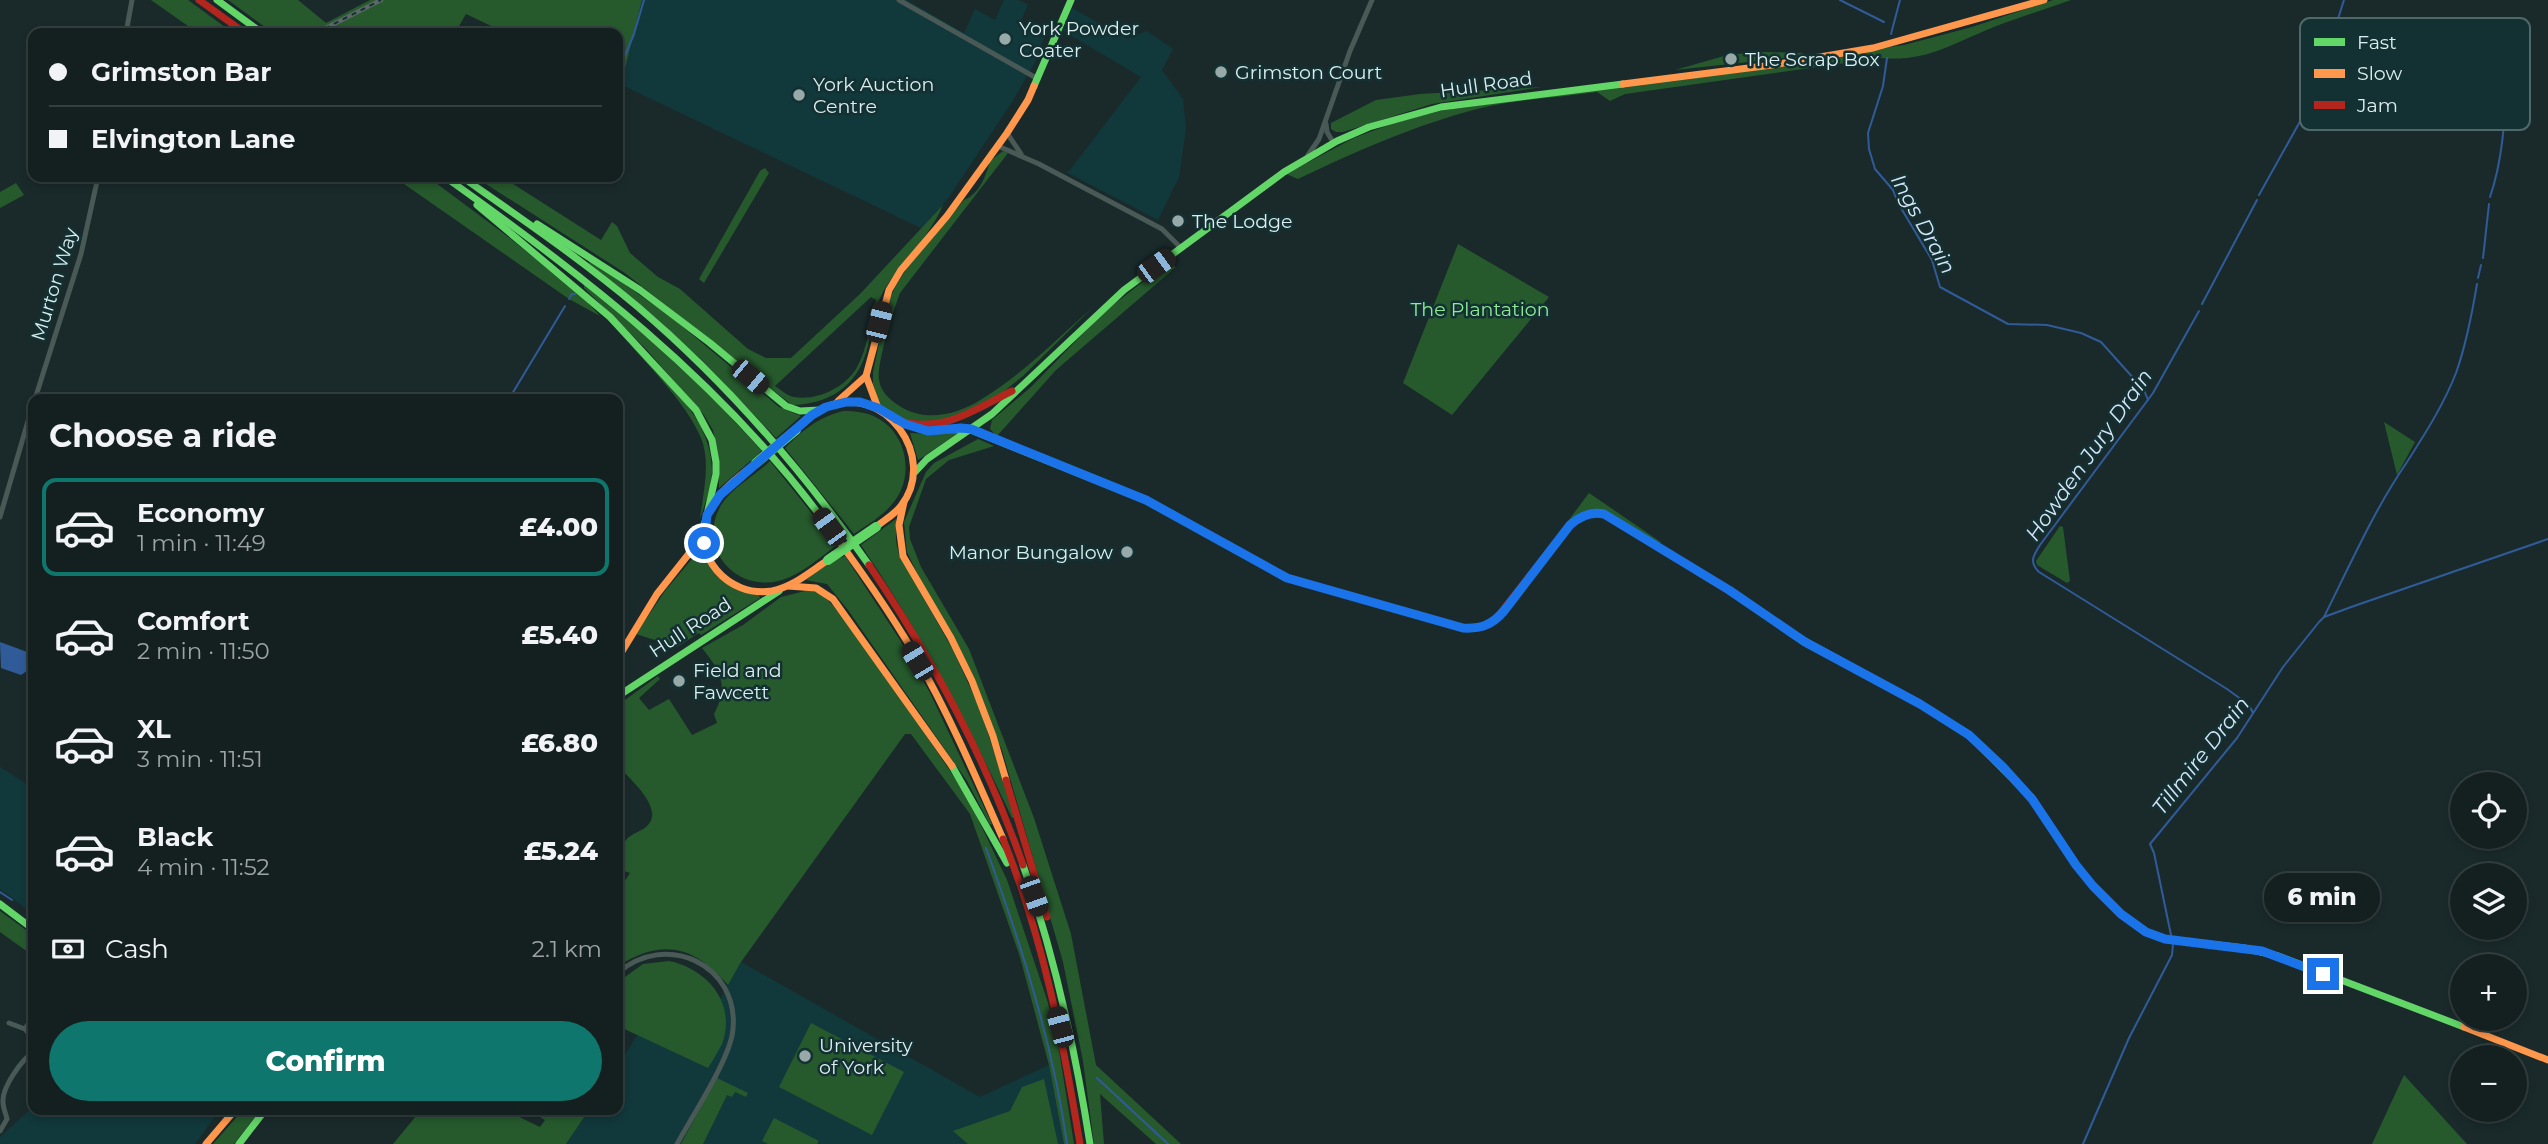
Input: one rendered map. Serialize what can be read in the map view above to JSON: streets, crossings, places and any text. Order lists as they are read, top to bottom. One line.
{"streets":{"main road":["Hull Road"],"street":["Murton Way"]},"water":["Ings Drain","Howden Jury Drain","Tillmire Drain"],"parks":["The Plantation"],"places":["York Powder Coater","The Scrap Box","Grimston Court","York Auction Centre","The Lodge","Manor Bungalow","Field and Fawcett","University of York"],"legend":["Fast","Slow","Jam"],"page":{"banner":["Grimston Bar","Elvington Lane"],"heading":"Choose a ride","list":[{"name":"Economy","note":"1 min · 11:49","value":"£4.00"},{"name":"Comfort","note":"2 min · 11:50","value":"£5.40"},{"name":"XL","note":"3 min · 11:51","value":"£6.80"},{"name":"Black","note":"4 min · 11:52","value":"£5.24"}],"map_buttons":["+","−"],"bubble":"6 min","pay":["Cash","2.1 km"],"buttons":"Confirm"}}
